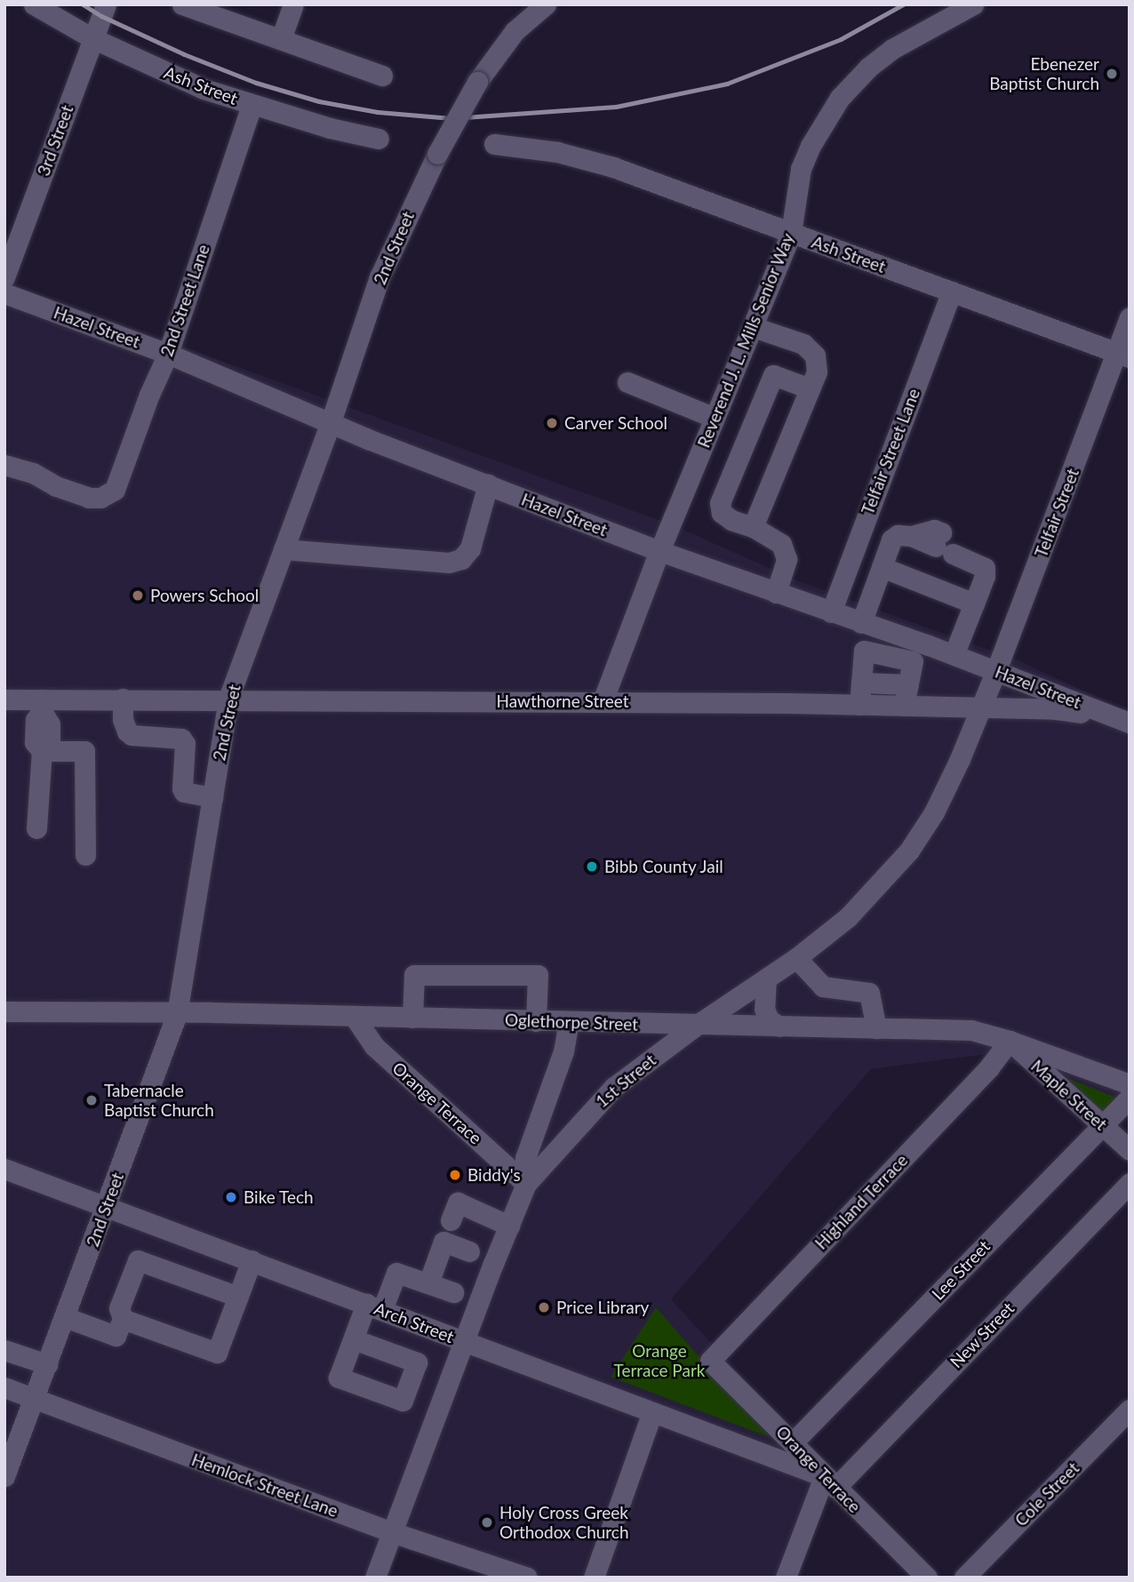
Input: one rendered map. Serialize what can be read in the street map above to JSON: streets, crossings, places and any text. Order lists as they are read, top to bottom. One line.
{"streets":{"street":["Ash Street","3rd Street","2nd Street","2nd Street Lane","Hazel Street","Reverend J. L. Mills Senior Way","Telfair Street Lane","Telfair Street","Hawthorne Street","Oglethorpe Street","1st Street","Maple Street","Orange Terrace","Highland Terrace","Lee Street","Arch Street","New Street","Hemlock Street Lane","Cole Street"]},"crossings":[["Ash Street","3rd Street"],["Ash Street","2nd Street Lane"],["Ash Street","Reverend J. L. Mills Senior Way"],["Ash Street","Telfair Street Lane"],["Ash Street","Telfair Street"],["2nd Street","Hazel Street"],["2nd Street","Hawthorne Street"],["2nd Street","Oglethorpe Street"],["2nd Street","Arch Street"],["2nd Street","Hemlock Street Lane"],["2nd Street Lane","Hazel Street"],["Hazel Street","Reverend J. L. Mills Senior Way"],["Hazel Street","Telfair Street Lane"],["Hazel Street","Telfair Street"],["Hazel Street","Hawthorne Street"],["Reverend J. L. Mills Senior Way","Hawthorne Street"],["Telfair Street","Hawthorne Street"],["Telfair Street","1st Street"],["Hawthorne Street","1st Street"],["Oglethorpe Street","1st Street"],["Oglethorpe Street","Maple Street"],["Oglethorpe Street","Orange Terrace"],["Oglethorpe Street","Highland Terrace"],["1st Street","Orange Terrace"],["1st Street","Arch Street"],["1st Street","Hemlock Street Lane"],["Maple Street","Highland Terrace"],["Maple Street","Lee Street"],["Orange Terrace","Highland Terrace"],["Orange Terrace","Lee Street"],["Orange Terrace","Arch Street"],["Orange Terrace","New Street"],["Arch Street","New Street"]],"parks":["Orange Terrace Park"],"places":["Ebenezer Baptist Church","Carver School","Powers School","Bibb County Jail","Tabernacle Baptist Church","Biddy's","Bike Tech","Price Library","Holy Cross Greek Orthodox Church"]}
